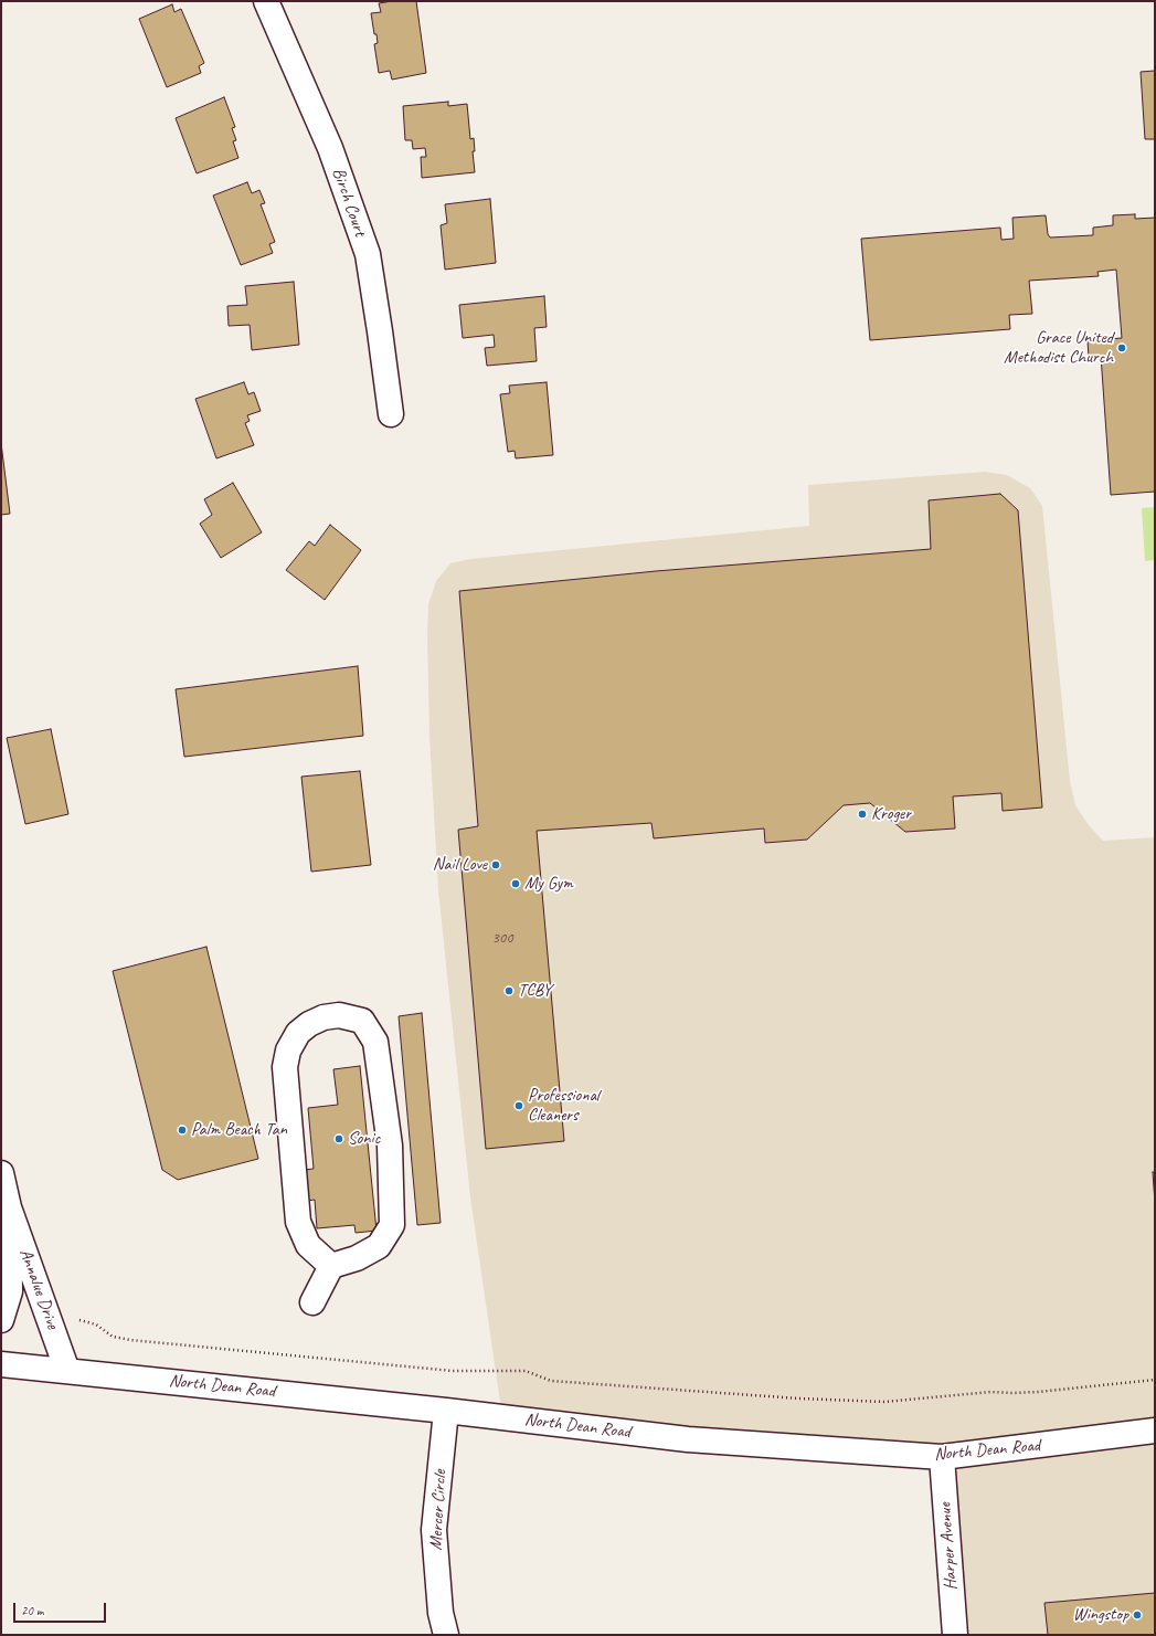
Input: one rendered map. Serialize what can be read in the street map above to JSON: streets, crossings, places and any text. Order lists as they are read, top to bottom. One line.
{"streets":{"street":["Birch Court","Annalue Drive","North Dean Road","Mercer Circle","Harper Avenue"]},"crossings":[["Annalue Drive","North Dean Road"],["North Dean Road","Mercer Circle"],["North Dean Road","Harper Avenue"]],"places":["Grace United Methodist Church","Kroger","Nail Love","My Gym","TCBY","Professional Cleaners","Palm Beach Tan","Sonic","Wingstop"],"house_numbers":["300"],"scale_bar":"20 m"}
